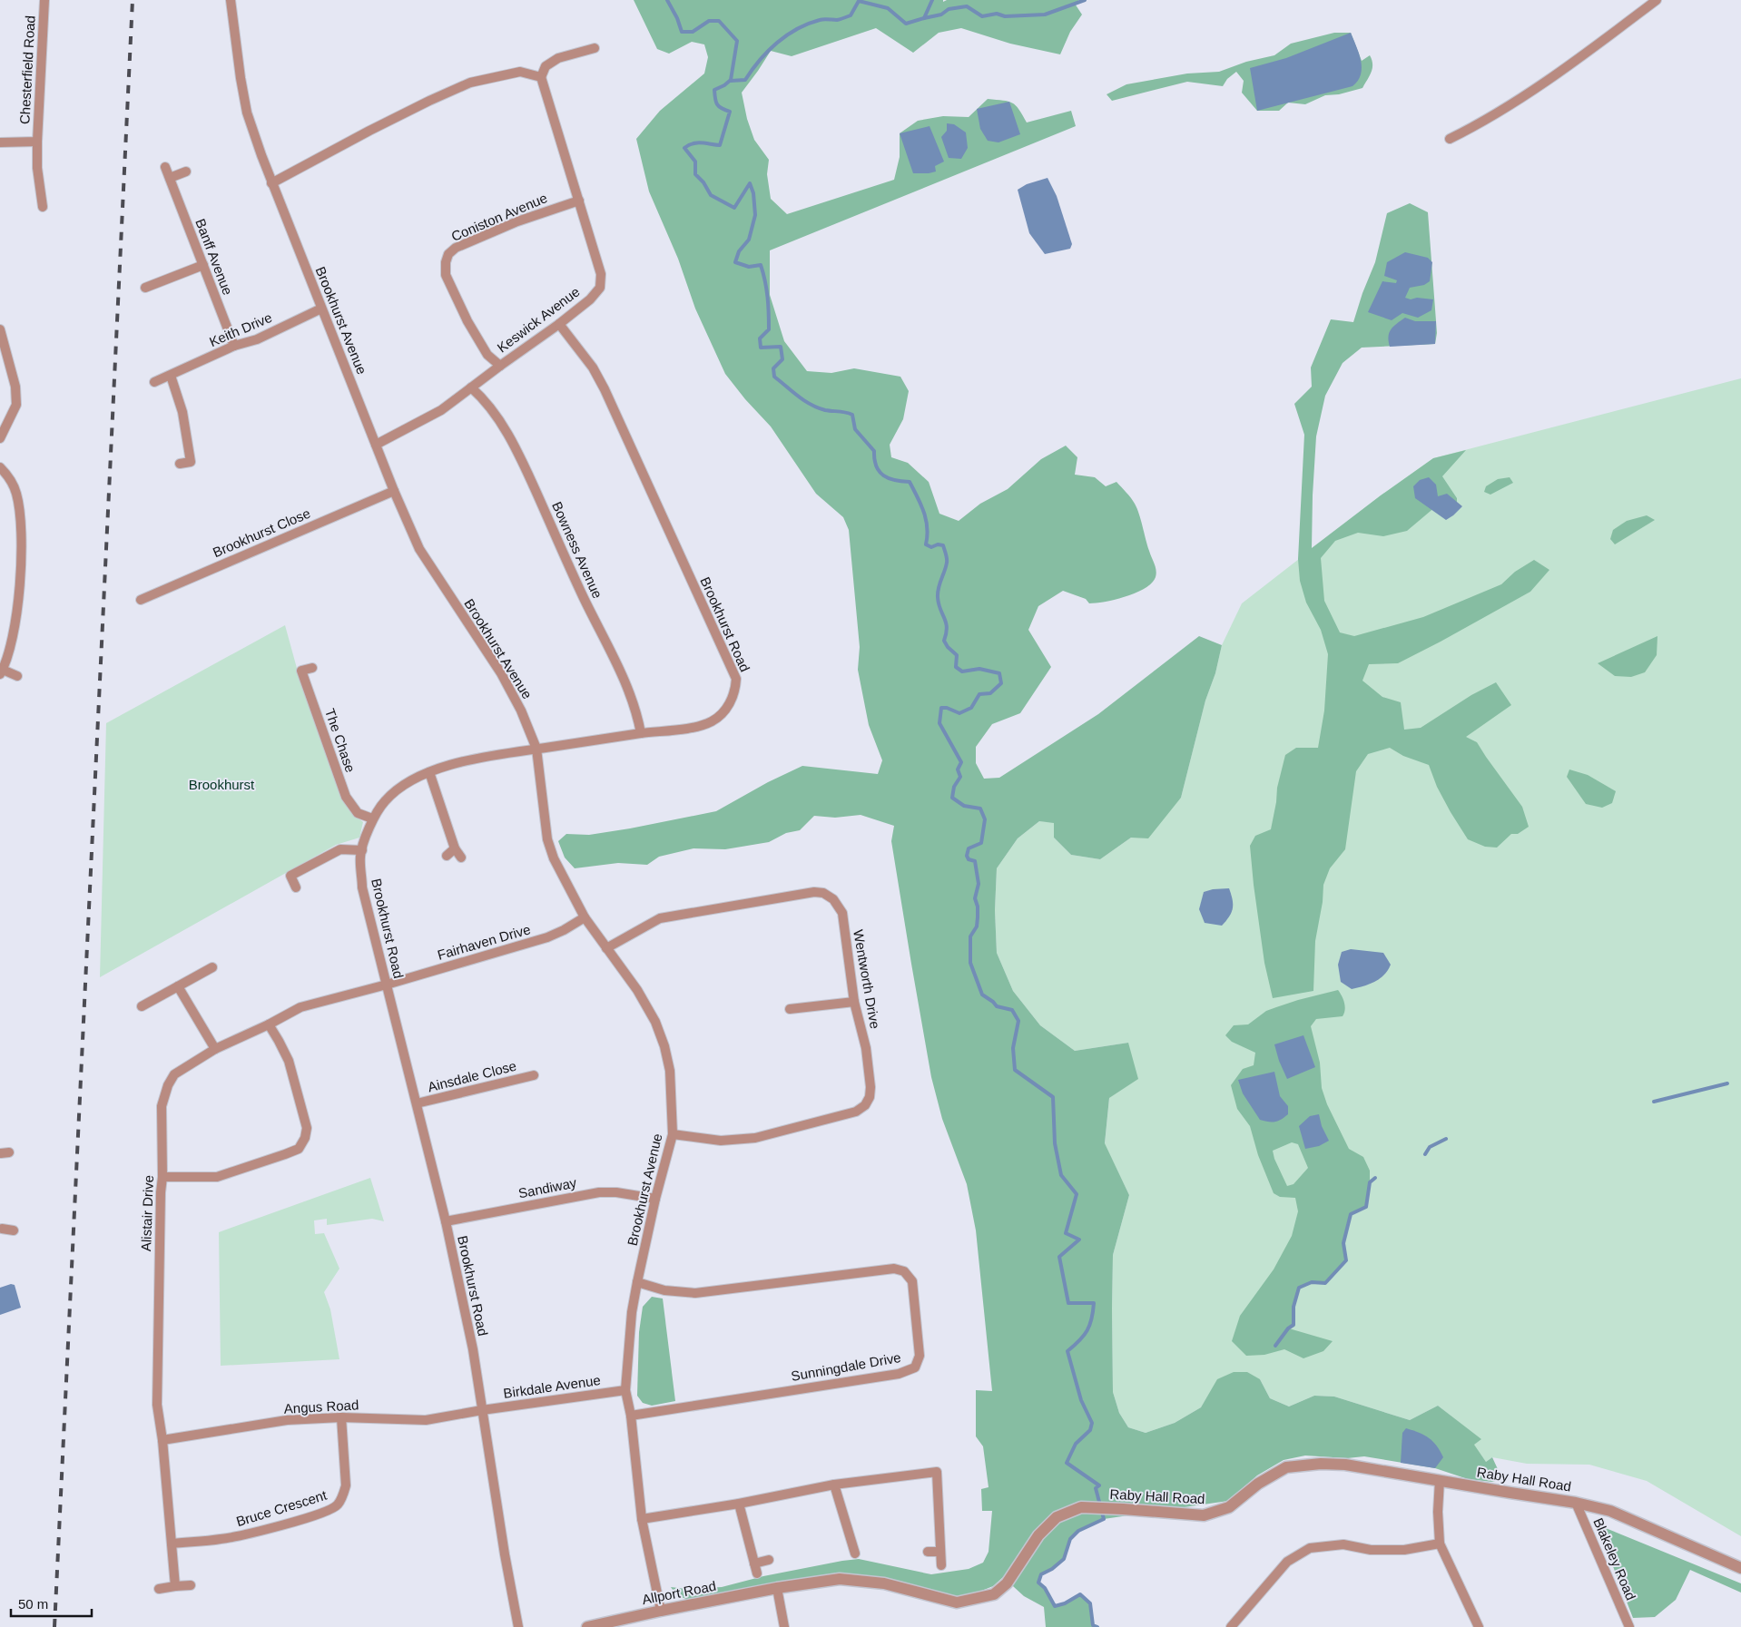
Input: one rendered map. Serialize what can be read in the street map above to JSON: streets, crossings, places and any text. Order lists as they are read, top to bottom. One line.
{"streets":{"street":["Chesterfield Road","Coniston Avenue","Banff Avenue","Keswick Avenue","Brookhurst Avenue","Keith Drive","Brookhurst Close","Bowness Avenue","Brookhurst Road","The Chase","Fairhaven Drive","Wentworth Drive","Ainsdale Close","Sandiway","Alistair Drive","Sunningdale Drive","Birkdale Avenue","Angus Road","Raby Hall Road","Bruce Crescent","Blakeley Road","Allport Road"]},"crossings":[["Coniston Avenue","Keswick Avenue"],["Banff Avenue","Keith Drive"],["Keswick Avenue","Brookhurst Avenue"],["Keswick Avenue","Bowness Avenue"],["Keswick Avenue","Brookhurst Road"],["Brookhurst Avenue","Keith Drive"],["Brookhurst Avenue","Brookhurst Close"],["Brookhurst Avenue","Brookhurst Road"],["Brookhurst Avenue","Fairhaven Drive"],["Brookhurst Avenue","Wentworth Drive"],["Brookhurst Avenue","Sandiway"],["Brookhurst Avenue","Sunningdale Drive"],["Brookhurst Avenue","Birkdale Avenue"],["Brookhurst Avenue","Allport Road"],["Bowness Avenue","Brookhurst Road"],["Brookhurst Road","The Chase"],["Brookhurst Road","Fairhaven Drive"],["Brookhurst Road","Ainsdale Close"],["Brookhurst Road","Sandiway"],["Brookhurst Road","Alistair Drive"],["Brookhurst Road","Birkdale Avenue"],["Brookhurst Road","Angus Road"],["Fairhaven Drive","Alistair Drive"],["Alistair Drive","Angus Road"],["Alistair Drive","Bruce Crescent"],["Birkdale Avenue","Angus Road"],["Angus Road","Bruce Crescent"],["Raby Hall Road","Blakeley Road"],["Raby Hall Road","Allport Road"]],"parks":["Brookhurst"],"scale_bar":"50 m"}
